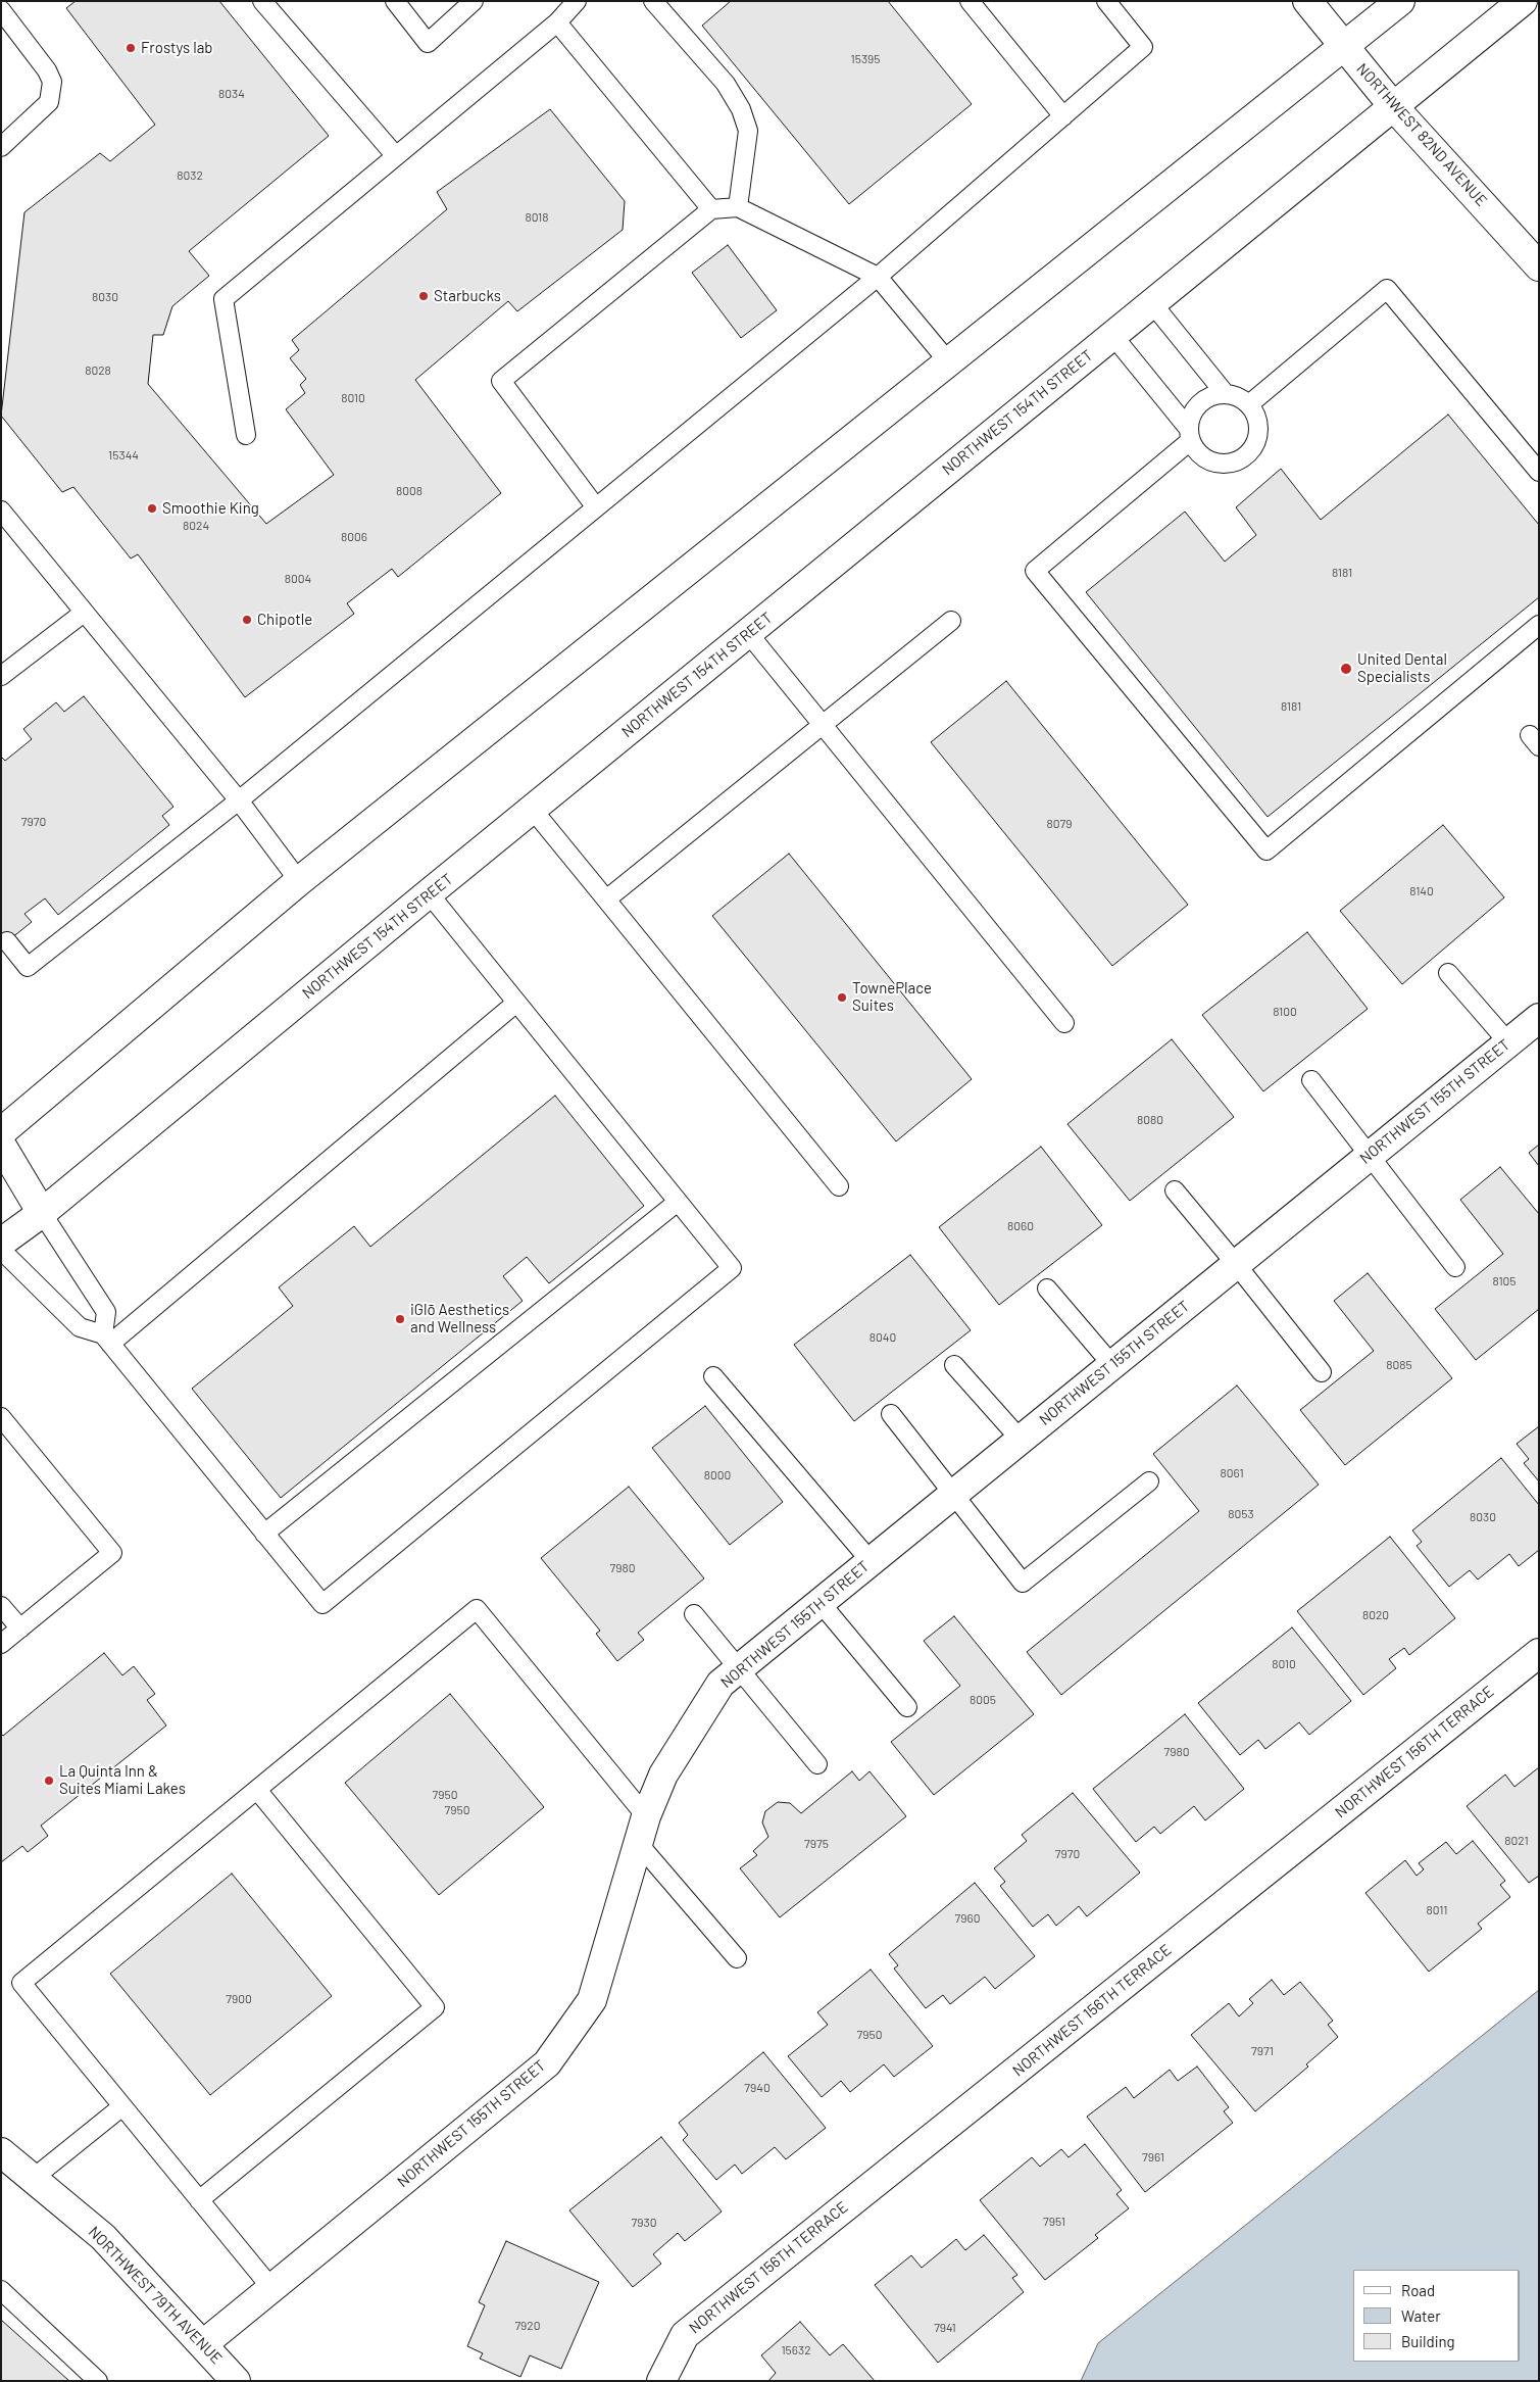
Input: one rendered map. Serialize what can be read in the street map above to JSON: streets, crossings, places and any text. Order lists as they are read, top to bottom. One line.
{"streets":{"street":["NORTHWEST 82ND AVENUE","NORTHWEST 154TH STREET","NORTHWEST 155TH STREET","NORTHWEST 156TH TERRACE","NORTHWEST 79TH AVENUE"]},"crossings":[["NORTHWEST 82ND AVENUE","NORTHWEST 154TH STREET"],["NORTHWEST 155TH STREET","NORTHWEST 79TH AVENUE"]],"places":["Frostys lab","Starbucks","Smoothie King","Chipotle","United Dental Specialists","TownePlace Suites","iGlō Aesthetics and Wellness","La Quinta Inn & Suites Miami Lakes"],"house_numbers":["15395","8034","8032","8018","8030","8028","8010","15344","8008","8024","8006","8181","8004","8181","7970","8079","8140","8100","8080","8060","8105","8040","8085","8061","8000","8053","8030","7980","8020","8010","8005","7980","7950","7950","8021","7975","7970","8011","7960","7900","7950","7971","7940","7961","7951","7930","7920","7941","15632"],"legend":["Road","Water","Building"]}
